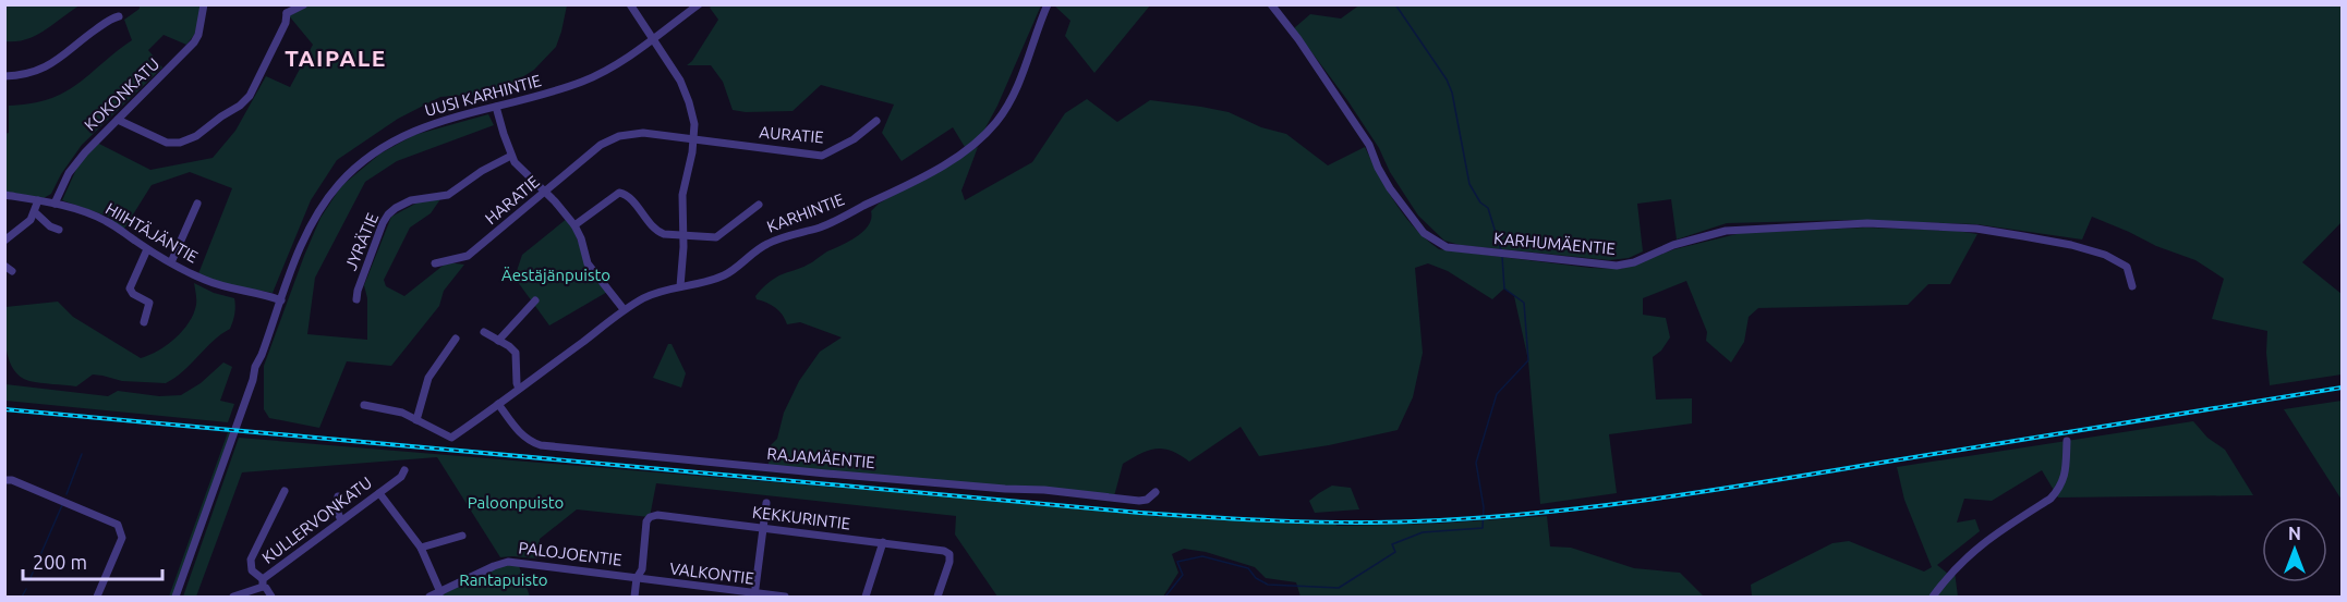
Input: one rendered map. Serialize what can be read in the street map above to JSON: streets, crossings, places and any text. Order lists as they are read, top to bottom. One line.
{"streets":{"street":["KOKONKATU","UUSI KARHINTIE","AURATIE","HARATIE","KARHINTIE","HIIHTÄJÄNTIE","JYRÄTIE","KARHUMÄENTIE","RAJAMÄENTIE","KEKKURINTIE","KULLERVONKATU","PALOJOENTIE","VALKONTIE"]},"crossings":[["KOKONKATU","HIIHTÄJÄNTIE"],["UUSI KARHINTIE","HIIHTÄJÄNTIE"],["AURATIE","HARATIE"],["KARHINTIE","RAJAMÄENTIE"],["KEKKURINTIE","PALOJOENTIE"],["KEKKURINTIE","VALKONTIE"],["PALOJOENTIE","VALKONTIE"]],"districts":["TAIPALE"],"parks":["Äestäjänpuisto","Paloonpuisto","Rantapuisto"],"scale_bar":"200 m","north":"top"}
